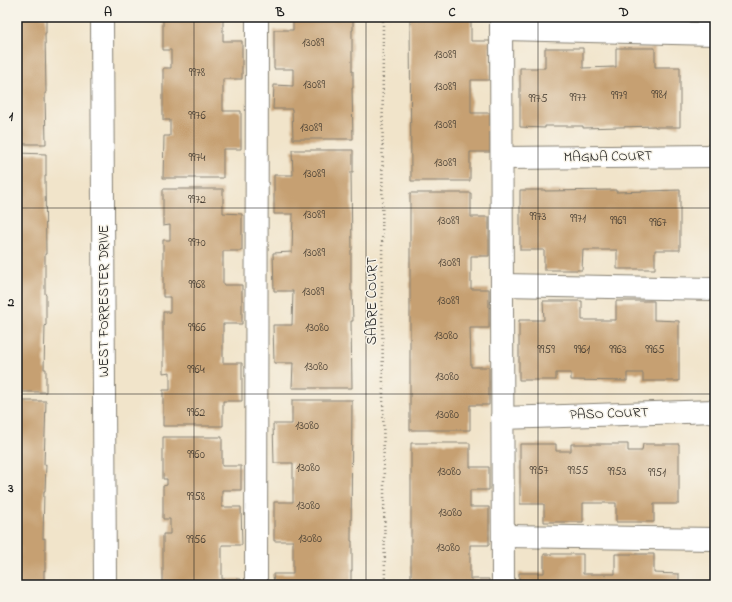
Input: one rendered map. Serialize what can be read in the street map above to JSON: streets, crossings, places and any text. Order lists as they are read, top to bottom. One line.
{"streets":{"street":["MAGNA COURT","WEST FORRESTER DRIVE","PASO COURT"],"path":["SABRE COURT"]},"house_numbers":["13089","13089","9978","13089","13089","9981","9979","9977","9975","9976","13089","13089","9974","13089","13089","9972","13089","9973","9971","13089","9969","9967","9970","13089","13089","9968","13089","13089","9966","13080","13080","9959","9961","9963","9965","13080","9964","13080","9962","13080","13080","9960","13080","9957","9955","13080","9953","9951","9958","13080","13080","13080","9956","13080"],"grid":{"columns":["A","B","C","D"],"rows":["1","2","3"]}}
